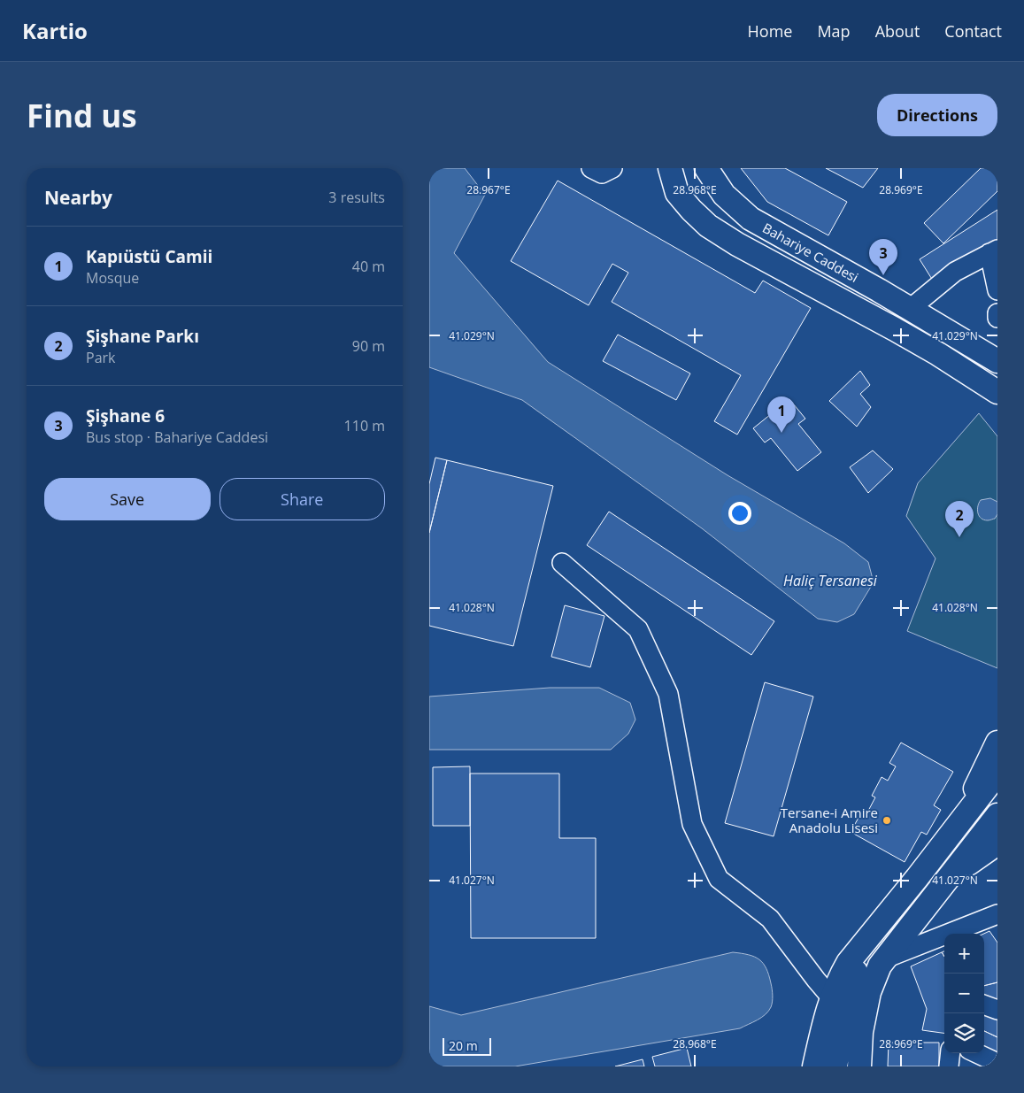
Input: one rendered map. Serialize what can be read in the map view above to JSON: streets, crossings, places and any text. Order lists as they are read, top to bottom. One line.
{"streets":{"main road":["Bahariye Caddesi"]},"water":["Haliç Tersanesi"],"places":["Tersane-i Amire Anadolu Lisesi"],"scale_bar":"20 m","page":{"header":"Kartio","nav":["Home","Map","About","Contact"],"buttons":["Directions",["Save","Share"]],"title":"Find us","heading":["Nearby","3 results"],"list":[{"mark":"1","name":"Kapıüstü Camii","note":"Mosque","value":"40 m"},{"mark":"2","name":"Şişhane Parkı","note":"Park","value":"90 m"},{"mark":"3","name":"Şişhane 6","note":"Bus stop · Bahariye Caddesi","value":"110 m"}],"pins":["3","1","2"],"map_buttons":["+","−"],"scale":"20 m"},"coordinates":["28.967°E","28.968°E","28.969°E","41.029°N","41.028°N","41.027°N"]}
